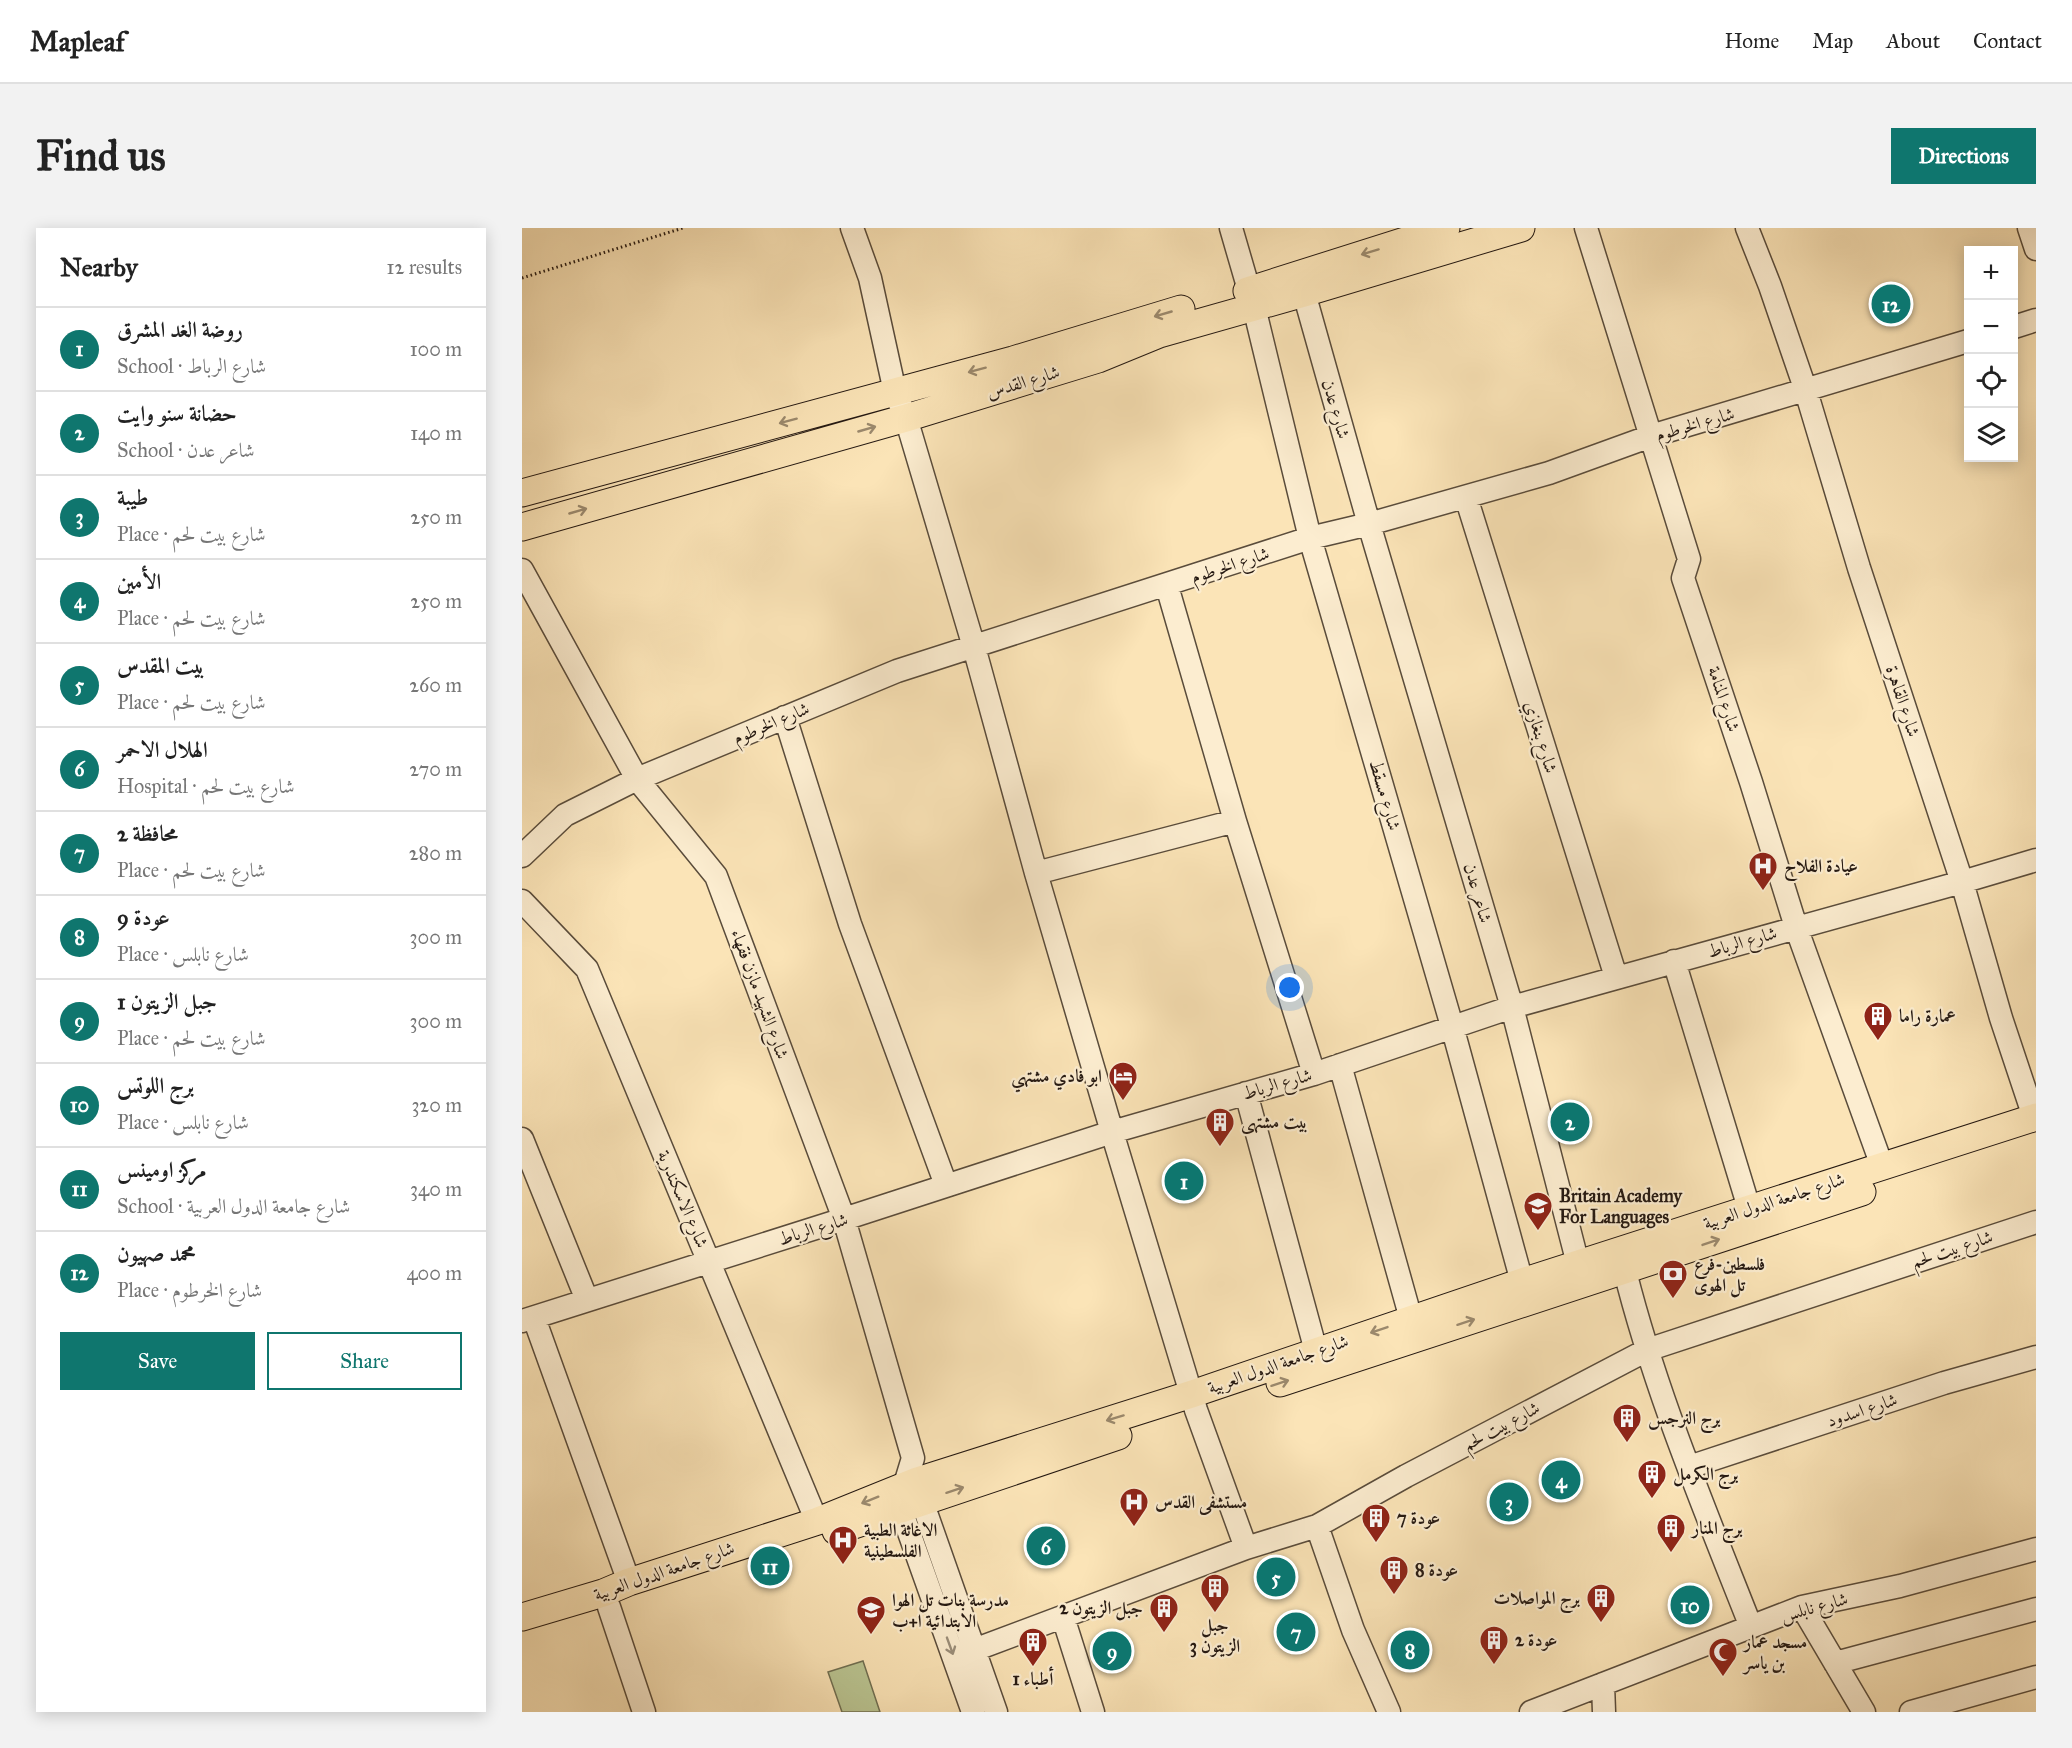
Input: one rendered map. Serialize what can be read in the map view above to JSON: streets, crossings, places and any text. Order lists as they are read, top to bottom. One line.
{"streets":{"main road":["شارع القدس","شارع جامعة الدول العربية"],"street":["شارع عدن","شارع الخرطوم","شارع المنامة","شارع القاهرة","شارع بنغازي","شارع مسقط","شاعر عدن","شارع الرباط","شارع الشهيد مازن فقهاء","شارع الاسكندرية","شارع بيت لحم","شارع اسدود","شارع نابلس"]},"crossings":[["شارع القدس","شارع عدن"],["شارع القدس","شارع مسقط"],["شارع عدن","شارع الخرطوم"],["شارع عدن","شاعر عدن"],["شارع الخرطوم","شارع المنامة"],["شارع الخرطوم","شارع القاهرة"],["شارع الخرطوم","شارع بنغازي"],["شارع الخرطوم","شارع مسقط"],["شارع الخرطوم","شاعر عدن"],["شارع الخرطوم","شارع الشهيد مازن فقهاء"],["شارع المنامة","شارع الرباط"],["شارع المنامة","شارع جامعة الدول العربية"],["شارع القاهرة","شارع الرباط"],["شارع القاهرة","شارع جامعة الدول العربية"],["شارع بنغازي","شارع الرباط"],["شارع مسقط","شارع الرباط"],["شارع مسقط","شارع جامعة الدول العربية"],["شاعر عدن","شارع الرباط"],["شاعر عدن","شارع جامعة الدول العربية"],["شارع الرباط","شارع الشهيد مازن فقهاء"],["شارع الرباط","شارع الاسكندرية"],["شارع الشهيد مازن فقهاء","شارع جامعة الدول العربية"],["شارع الشهيد مازن فقهاء","شارع بيت لحم"]],"places":{"hospital":["عيادة الفلاح","مستشفى القدس","الاغاثة الطبية الفلسطينية"],"building":["عمارة راما","بيت مشتهى","برج النرجس","برج الكرمل","عودة 7","برج المنار","عودة 8","جبل الزيتون 3","برج المواصلات","جبل الزيتون 2","عودة 2","أطباء 1"],"hotel":["ابو فادي مشتهي"],"school or university":["Britain Academy For Languages","مدرسة بنات تل الهوا الابتدائية ا+ب"],"bank":["فلسطين-فرع تل الهوى"],"mosque":["مسجد عمار بن ياسر"]},"page":{"header":"Mapleaf","nav":["Home","Map","About","Contact"],"buttons":["Directions",["Save","Share"]],"title":"Find us","heading":["Nearby","12 results"],"map_buttons":["+","−"],"pins":["12","2","1","4","3","6","11","5","10","7","8","9"],"list":[{"mark":"1","name":"روضة الغد المشرق","note":"School · شارع الرباط","value":"100 m"},{"mark":"2","name":"حضانة سنو وايت","note":"School · شاعر عدن","value":"140 m"},{"mark":"3","name":"طيبة","note":"Place · شارع بيت لحم","value":"250 m"},{"mark":"4","name":"الأمين","note":"Place · شارع بيت لحم","value":"250 m"},{"mark":"5","name":"بيت المقدس","note":"Place · شارع بيت لحم","value":"260 m"},{"mark":"6","name":"الهلال الاحمر","note":"Hospital · شارع بيت لحم","value":"270 m"},{"mark":"7","name":"محافظة 2","note":"Place · شارع بيت لحم","value":"280 m"},{"mark":"8","name":"عودة 9","note":"Place · شارع نابلس","value":"300 m"},{"mark":"9","name":"جبل الزيتون 1","note":"Place · شارع بيت لحم","value":"300 m"},{"mark":"10","name":"برج اللوتس","note":"Place · شارع نابلس","value":"320 m"},{"mark":"11","name":"مركز اومينس","note":"School · شارع جامعة الدول العربية","value":"340 m"},{"mark":"12","name":"محمد صهيون","note":"Place · شارع الخرطوم","value":"400 m"}]}}
